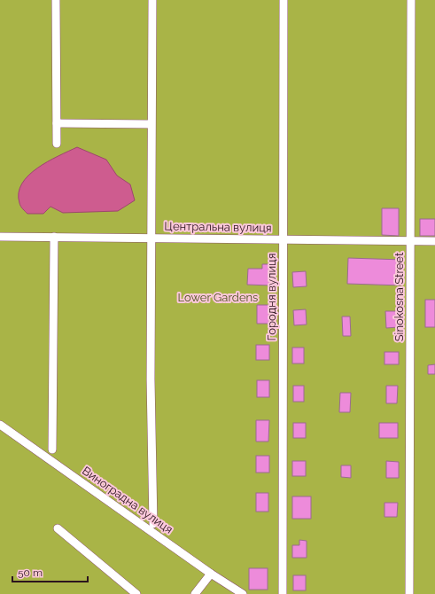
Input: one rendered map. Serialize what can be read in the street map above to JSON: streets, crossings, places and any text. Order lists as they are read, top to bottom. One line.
{"streets":{"street":["Центральна вулиця","Городня вулиця","Sinokosna Street","Виноградна вулиця"]},"crossings":[["Центральна вулиця","Городня вулиця"],["Центральна вулиця","Sinokosna Street"]],"parks":["Lower Gardens"],"scale_bar":"50 m"}
